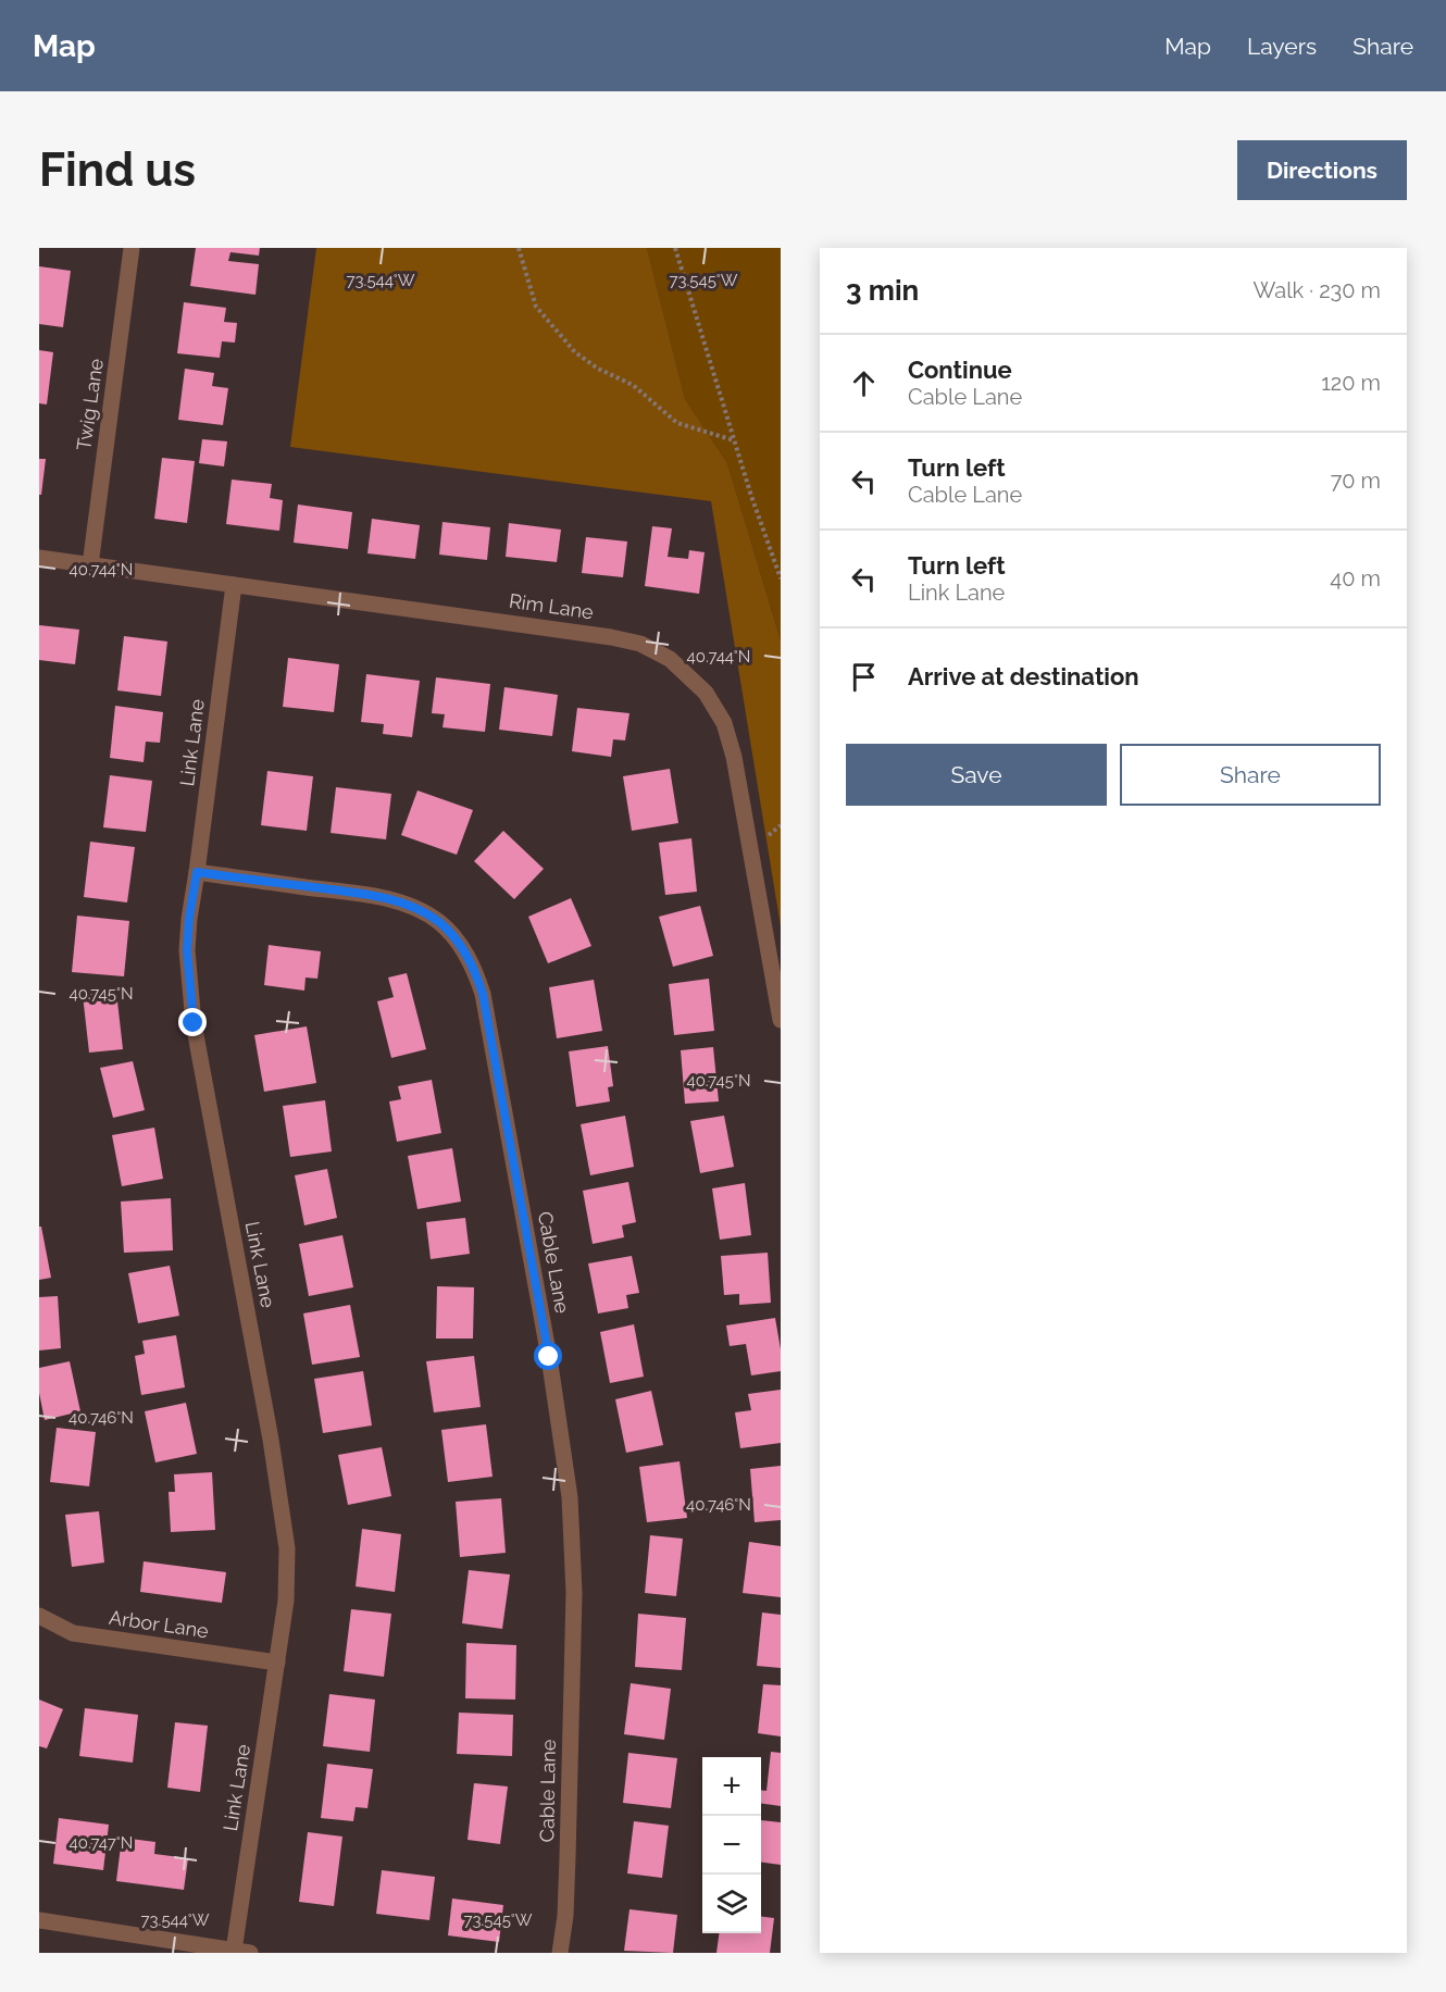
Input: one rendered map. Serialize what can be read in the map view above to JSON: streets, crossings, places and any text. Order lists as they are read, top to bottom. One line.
{"streets":{"street":["Twig Lane","Rim Lane","Link Lane","Cable Lane","Arbor Lane"]},"crossings":[["Twig Lane","Rim Lane"],["Rim Lane","Link Lane"],["Link Lane","Cable Lane"],["Link Lane","Arbor Lane"]],"page":{"header":"Map","nav":["Map","Layers","Share"],"buttons":["Directions",["Save","Share"]],"title":"Find us","heading":["3 min","Walk · 230 m"],"list":[["Continue","Cable Lane","120 m"],["Turn left","Cable Lane","70 m"],["Turn left","Link Lane","40 m"],"Arrive at destination"],"map_buttons":["+","−"]},"coordinates":["73.544°W","73.545°W","40.744°N","40.745°N","40.746°N","40.747°N"]}
